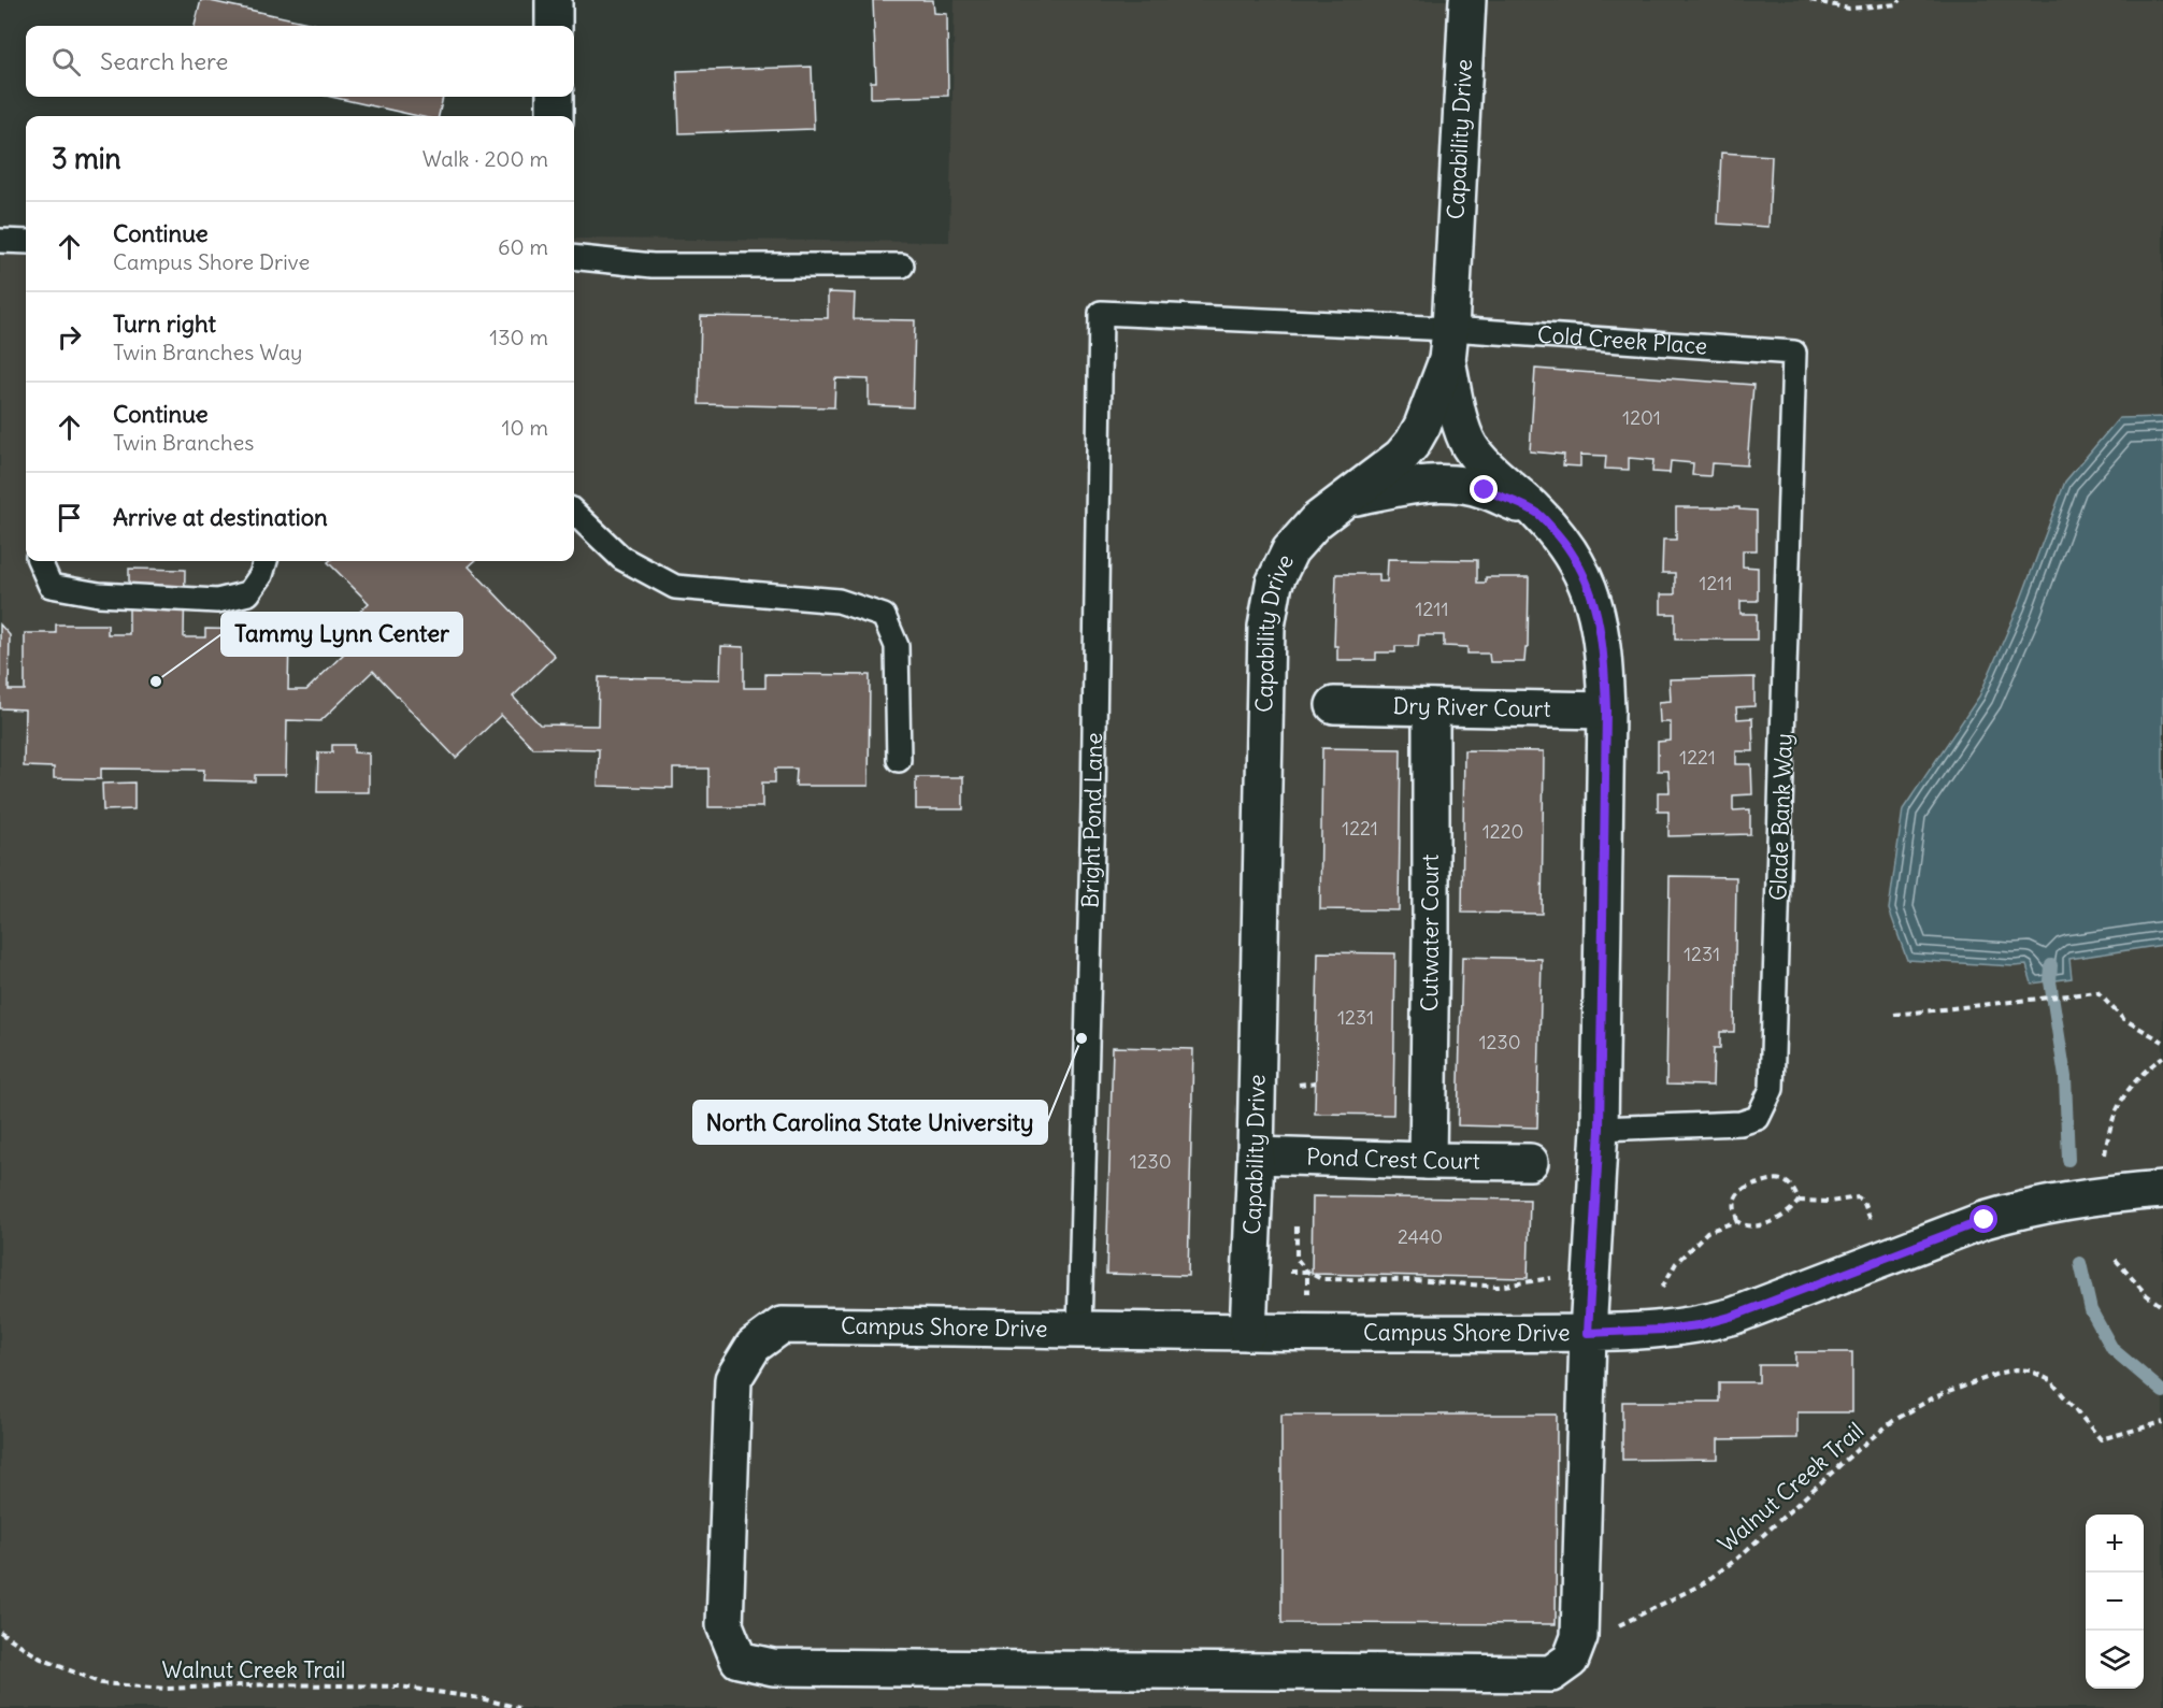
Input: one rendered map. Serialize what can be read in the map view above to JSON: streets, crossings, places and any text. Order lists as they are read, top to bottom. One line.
{"streets":{"street":["Capability Drive","Dry River Court","Cutwater Court","Pond Crest Court","Campus Shore Drive"],"lane":["Cold Creek Place","Glade Bank Way","Bright Pond Lane"],"path":["Walnut Creek Trail"]},"crossings":[["Capability Drive","Cold Creek Place"],["Capability Drive","Pond Crest Court"],["Capability Drive","Campus Shore Drive"],["Cold Creek Place","Glade Bank Way"],["Cold Creek Place","Bright Pond Lane"],["Dry River Court","Cutwater Court"],["Bright Pond Lane","Campus Shore Drive"],["Cutwater Court","Pond Crest Court"]],"places":["Tammy Lynn Center","North Carolina State University"],"house_numbers":["1201","1211","1211","1221","1221","1220","1231","1231","1230","1230","2440"],"page":{"search":"Search here","heading":["3 min","Walk · 200 m"],"list":[["Continue","Campus Shore Drive","60 m"],["Turn right","Twin Branches Way","130 m"],["Continue","Twin Branches","10 m"],"Arrive at destination"],"map_buttons":["+","−"]}}
